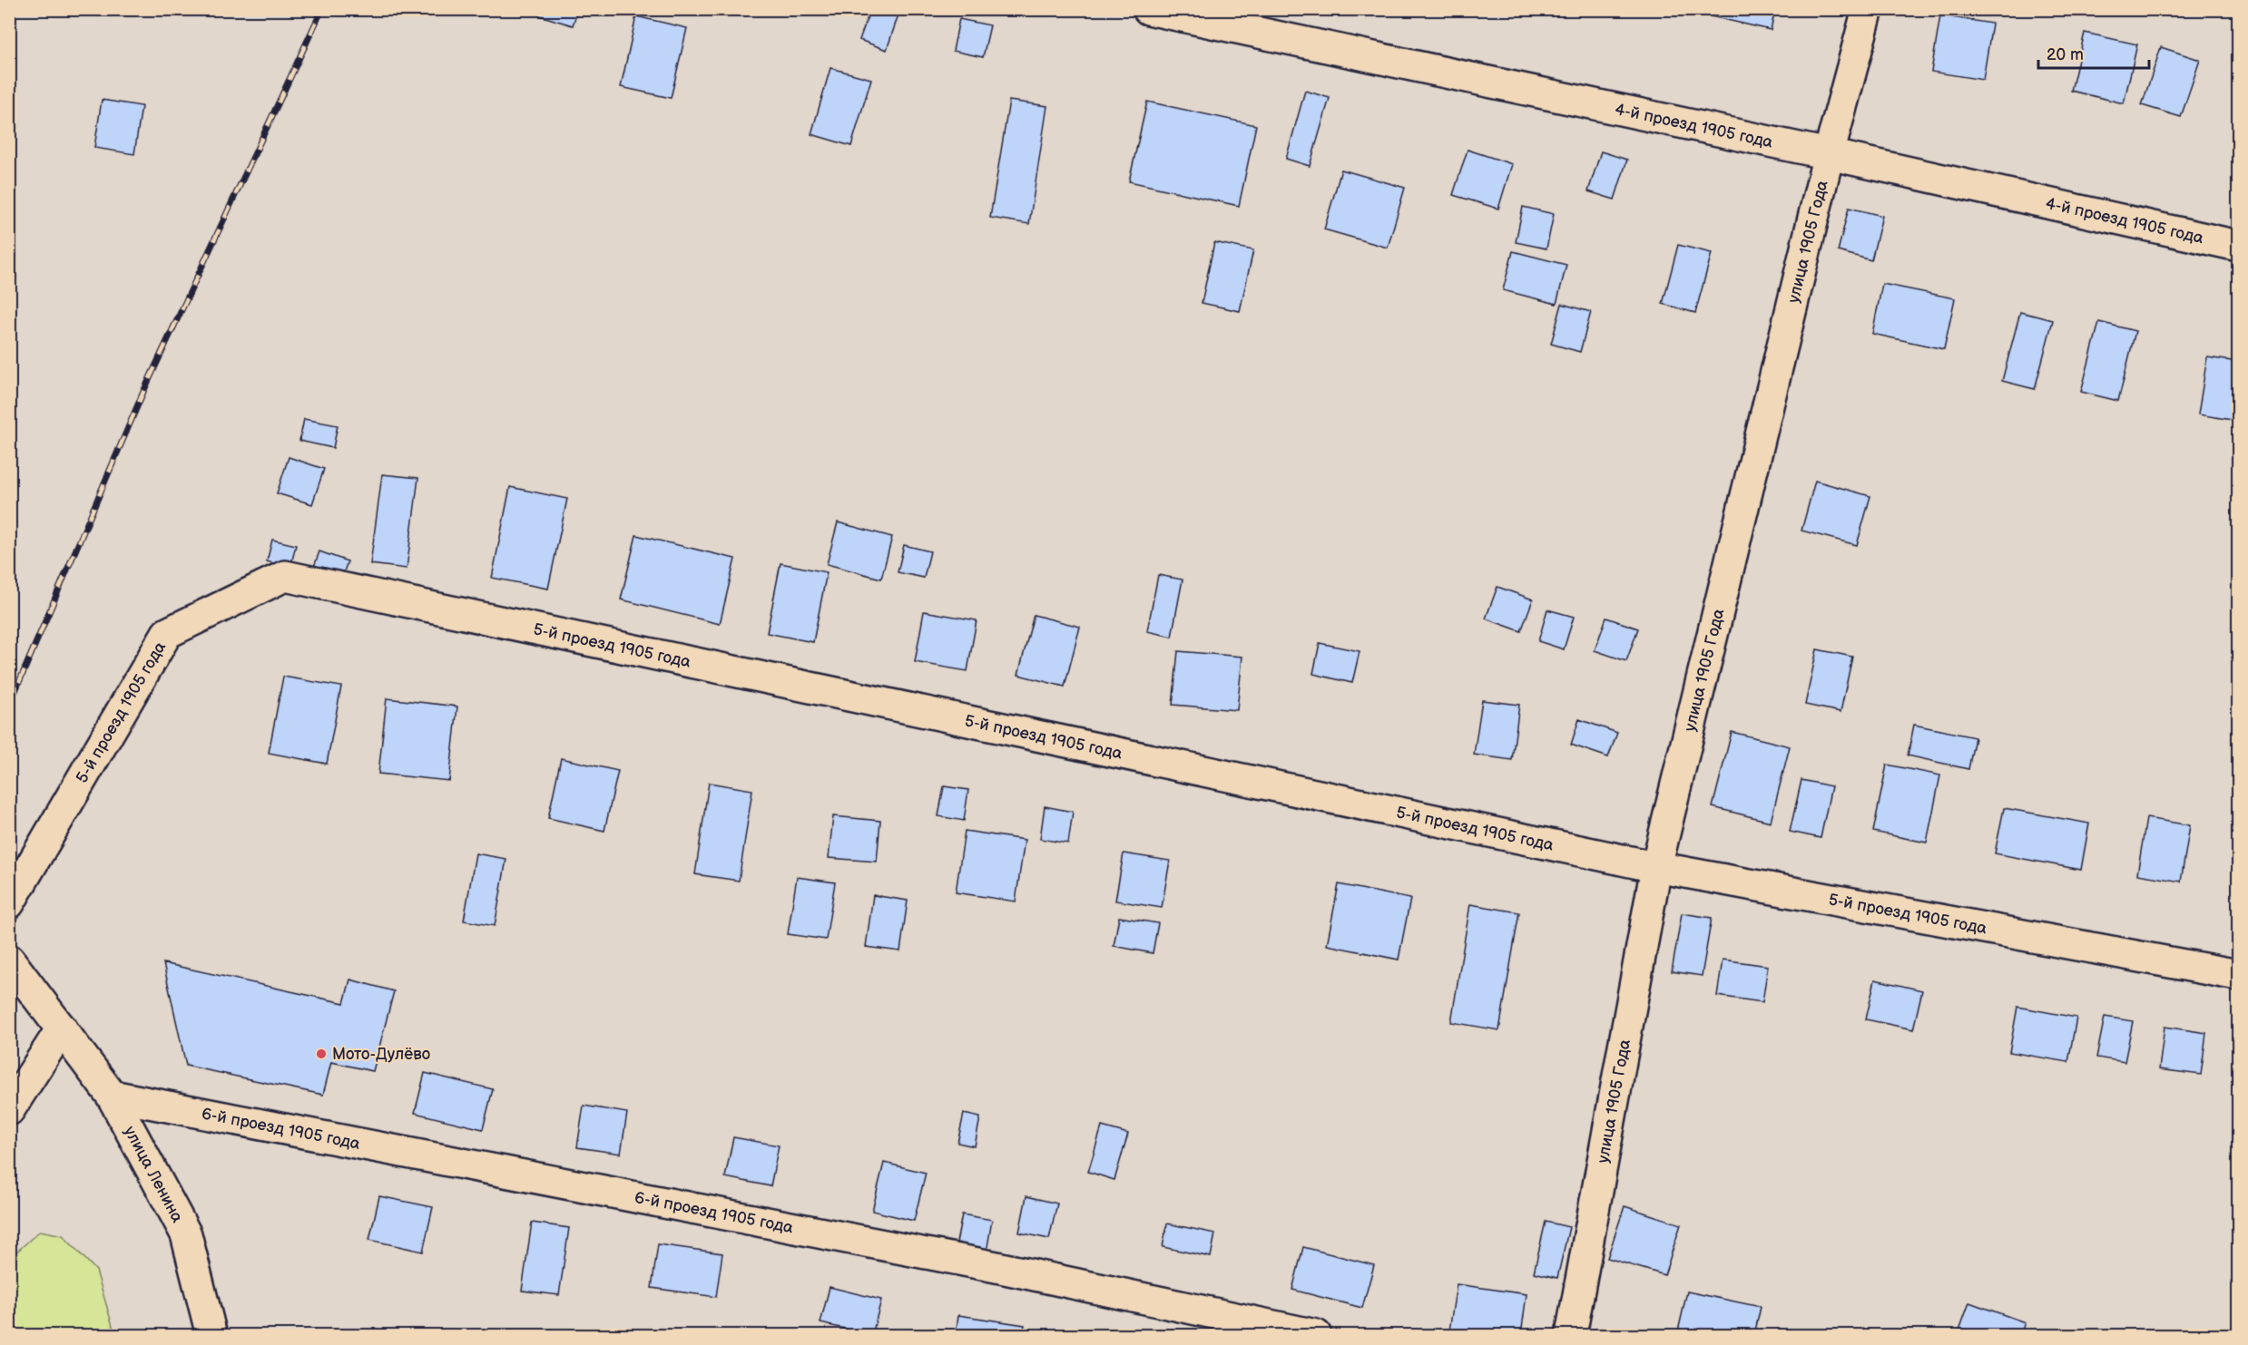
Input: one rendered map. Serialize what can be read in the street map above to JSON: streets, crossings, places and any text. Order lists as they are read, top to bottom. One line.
{"streets":{"main road":["4-й проезд 1905 года","улица 1905 Года","5-й проезд 1905 года","6-й проезд 1905 года","улица Ленина"]},"crossings":[["4-й проезд 1905 года","улица 1905 Года"],["улица 1905 Года","5-й проезд 1905 года"],["6-й проезд 1905 года","улица Ленина"]],"places":["Мото-Дулёво"],"scale_bar":"20 m"}
